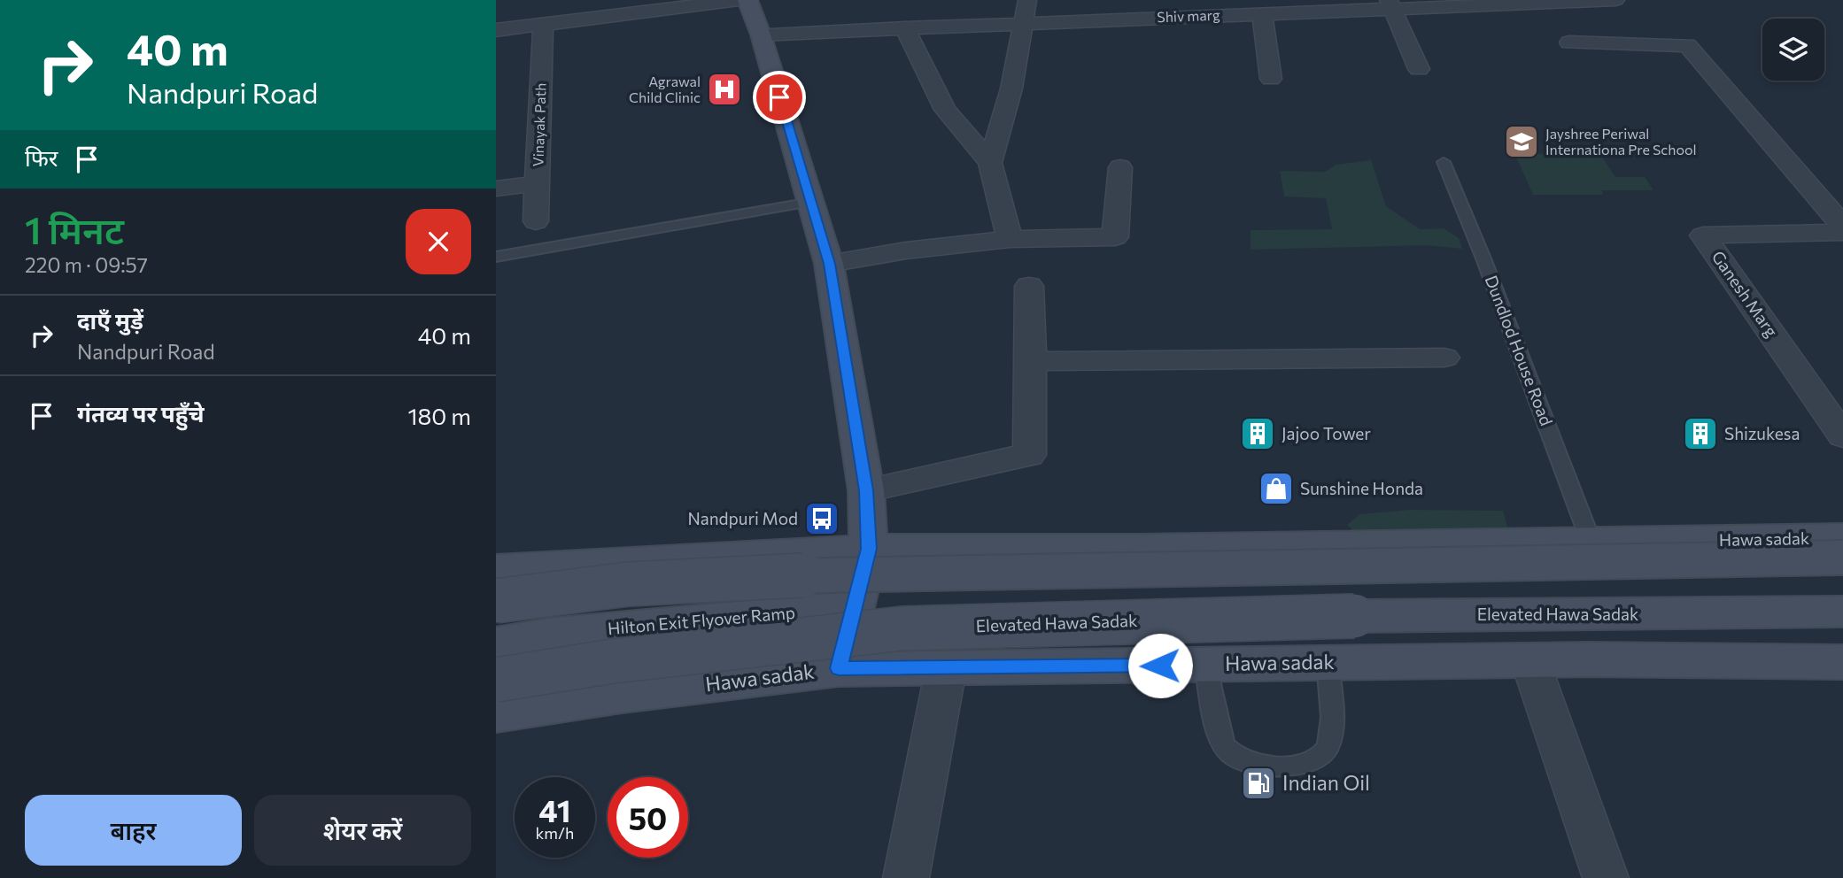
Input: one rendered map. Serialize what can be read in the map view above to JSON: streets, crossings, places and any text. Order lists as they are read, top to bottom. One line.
{"streets":{"main road":["Hawa sadak","Elevated Hawa Sadak","Hilton Exit Flyover Ramp"],"street":["Shiv marg","Vinayak Path","Ganesh Marg"],"lane":["Dundlod House Road"]},"crossings":[["Dundlod House Road","Hawa sadak"]],"places":{"hospital":["Agrawal Child Clinic"],"school or university":["Jayshree Periwal Internationa Pre School"],"building":["Jajoo Tower","Shizukesa"],"shop":["Sunshine Honda"],"bus stop":["Nandpuri Mod"],"fuel station":["Indian Oil"]},"page":{"turn":["40 m","Nandpuri Road"],"then":"फिर","heading":["1 मिनट","220 m · 09:57"],"list":[{"name":"दाएँ मुड़ें","note":"Nandpuri Road","value":"40 m"},{"name":"गंतव्य पर पहुँचे","value":"180 m"}],"speed":"41 km/h","limit":"50","buttons":["बाहर","शेयर करें"]}}
